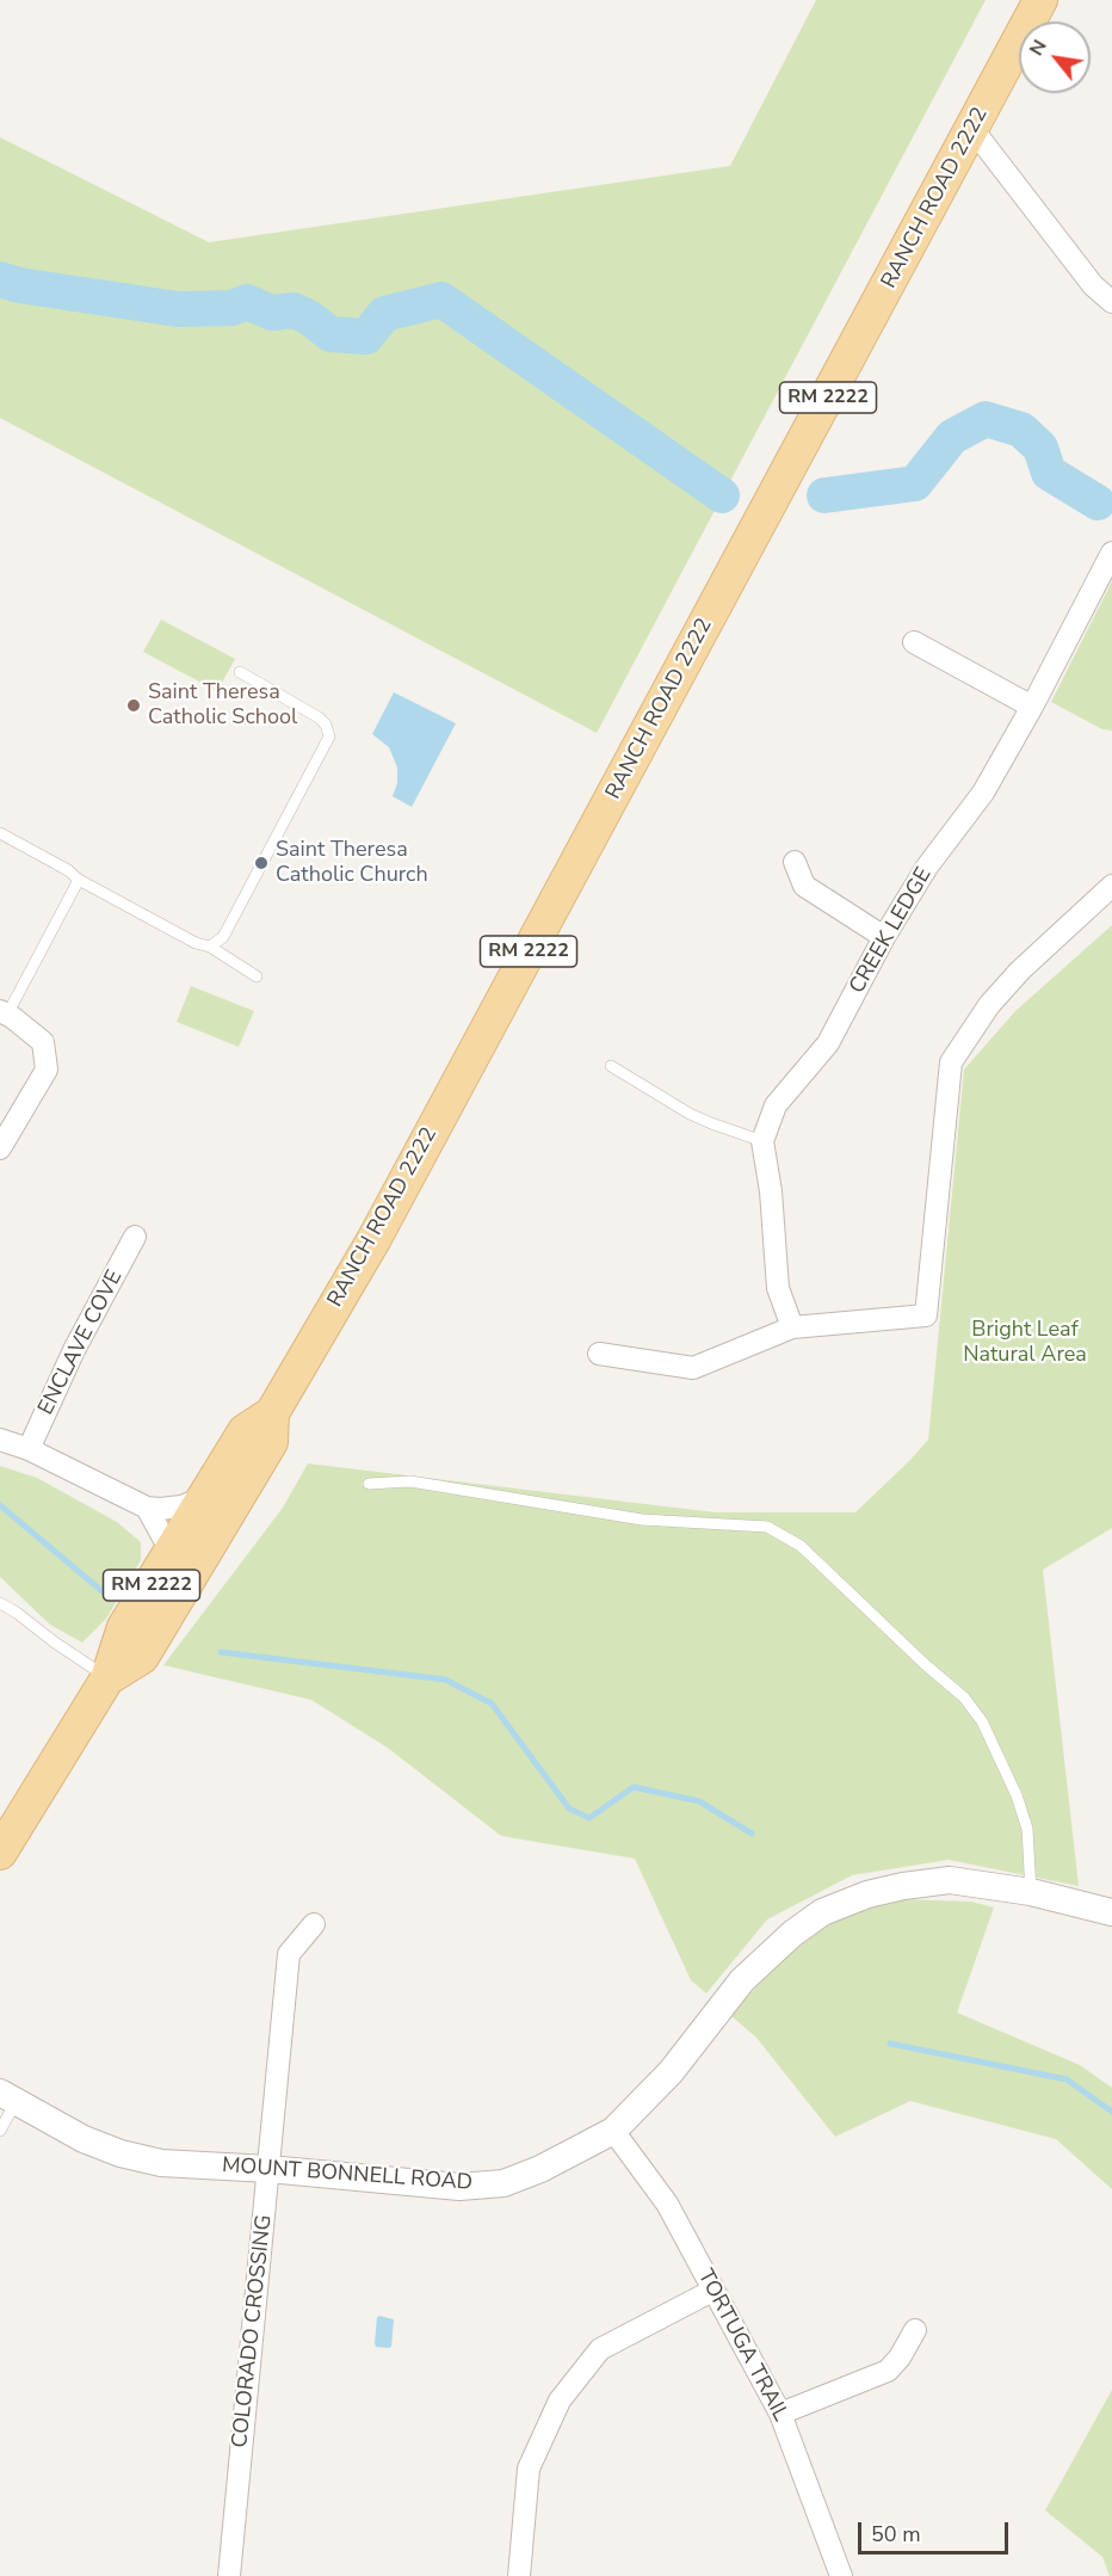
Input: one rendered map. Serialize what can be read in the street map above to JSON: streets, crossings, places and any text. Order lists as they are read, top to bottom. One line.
{"streets":{"main road":["RANCH ROAD 2222","RM 2222"],"street":["CREEK LEDGE","ENCLAVE COVE","MOUNT BONNELL ROAD","COLORADO CROSSING","TORTUGA TRAIL"]},"crossings":[["MOUNT BONNELL ROAD","COLORADO CROSSING"],["MOUNT BONNELL ROAD","TORTUGA TRAIL"]],"parks":["Bright Leaf Natural Area"],"places":["Saint Theresa Catholic School","Saint Theresa Catholic Church"],"scale_bar":"50 m","north":"top left"}
